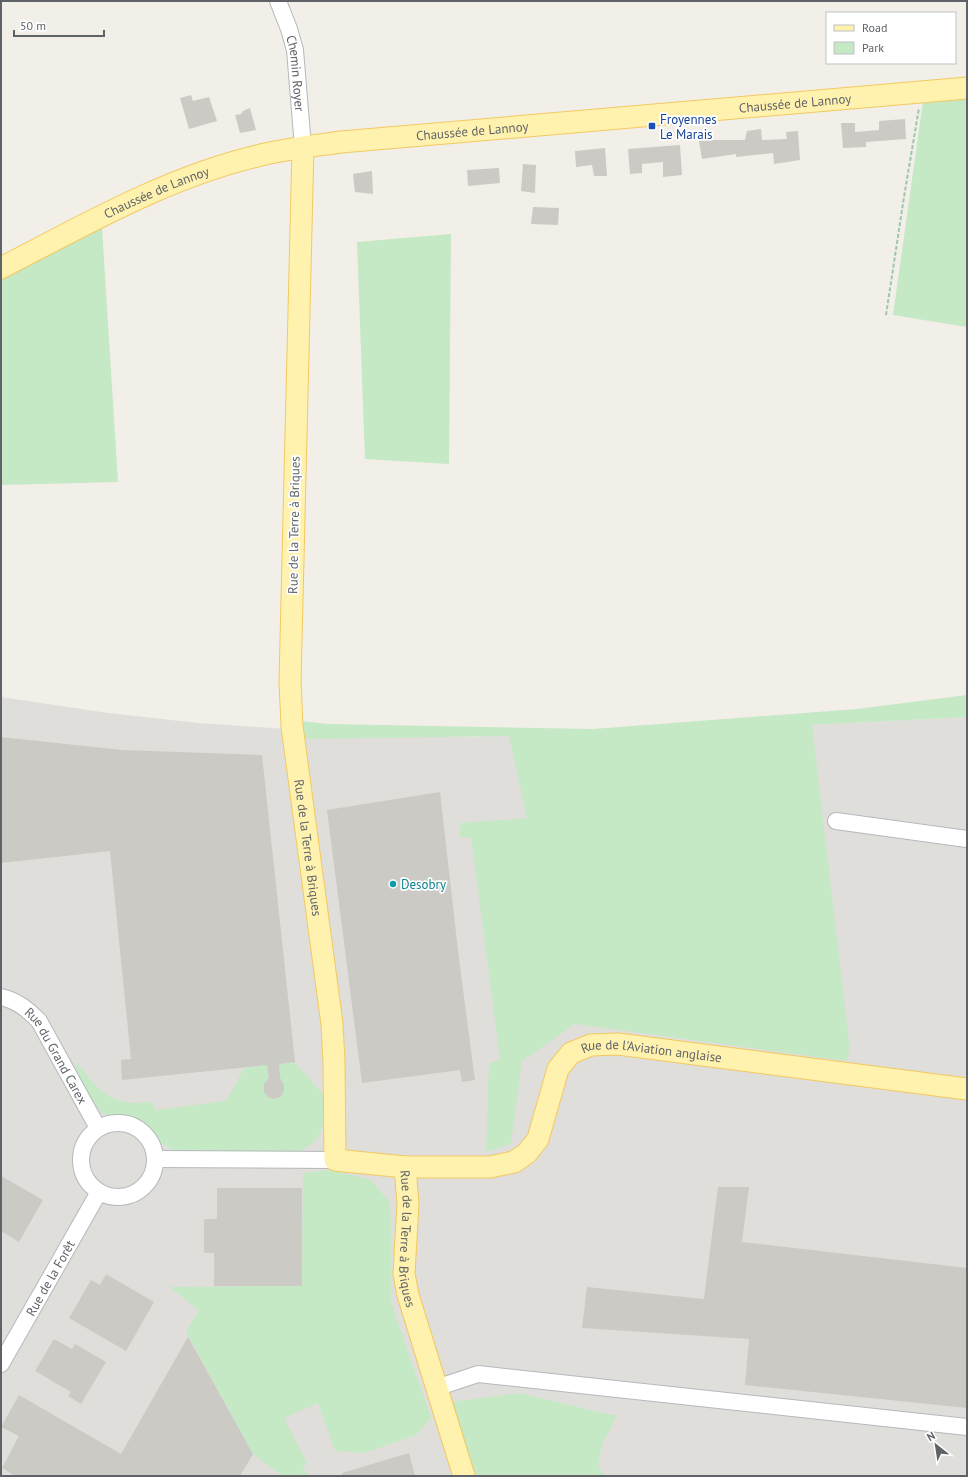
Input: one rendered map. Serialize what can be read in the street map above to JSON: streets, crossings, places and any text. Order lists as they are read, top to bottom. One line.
{"streets":{"main road":["Chaussée de Lannoy","Rue de la Terre à Briques","Rue de l'Aviation anglaise"],"street":["Chemin Royer","Rue du Grand Carex","Rue de la Forêt"]},"crossings":[["Chemin Royer","Chaussée de Lannoy"],["Chemin Royer","Rue de la Terre à Briques"],["Chaussée de Lannoy","Rue de la Terre à Briques"],["Rue de la Terre à Briques","Rue de l'Aviation anglaise"],["Rue du Grand Carex","Rue de la Forêt"]],"places":{"transit":["Froyennes Le Marais"],"other":["Desobry"]},"legend":["Road","Park"],"scale_bar":"50 m","north":"top left"}
